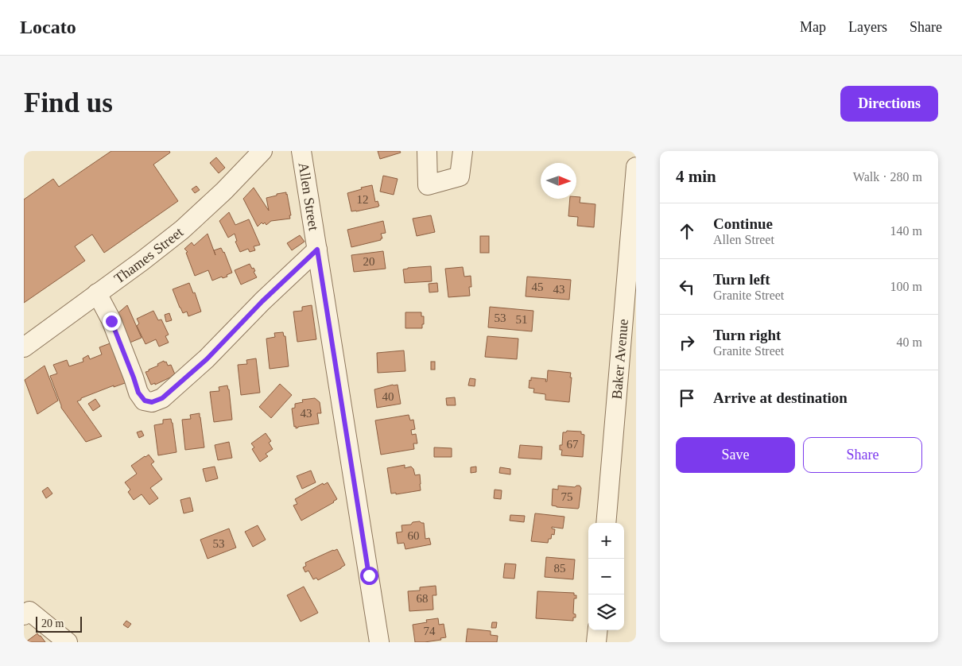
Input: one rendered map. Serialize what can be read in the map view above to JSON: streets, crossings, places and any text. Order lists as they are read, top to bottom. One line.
{"streets":{"street":["Allen Street","Thames Street","Baker Avenue"]},"house_numbers":["12","20","45","43","53","51","40","43","67","75","60","53","85","68","74"],"scale_bar":"20 m","north":"right","page":{"header":"Locato","nav":["Map","Layers","Share"],"buttons":["Directions",["Save","Share"]],"title":"Find us","heading":["4 min","Walk · 280 m"],"list":[["Continue","Allen Street","140 m"],["Turn left","Granite Street","100 m"],["Turn right","Granite Street","40 m"],"Arrive at destination"],"map_buttons":["+","−"],"scale":"20 m"}}
